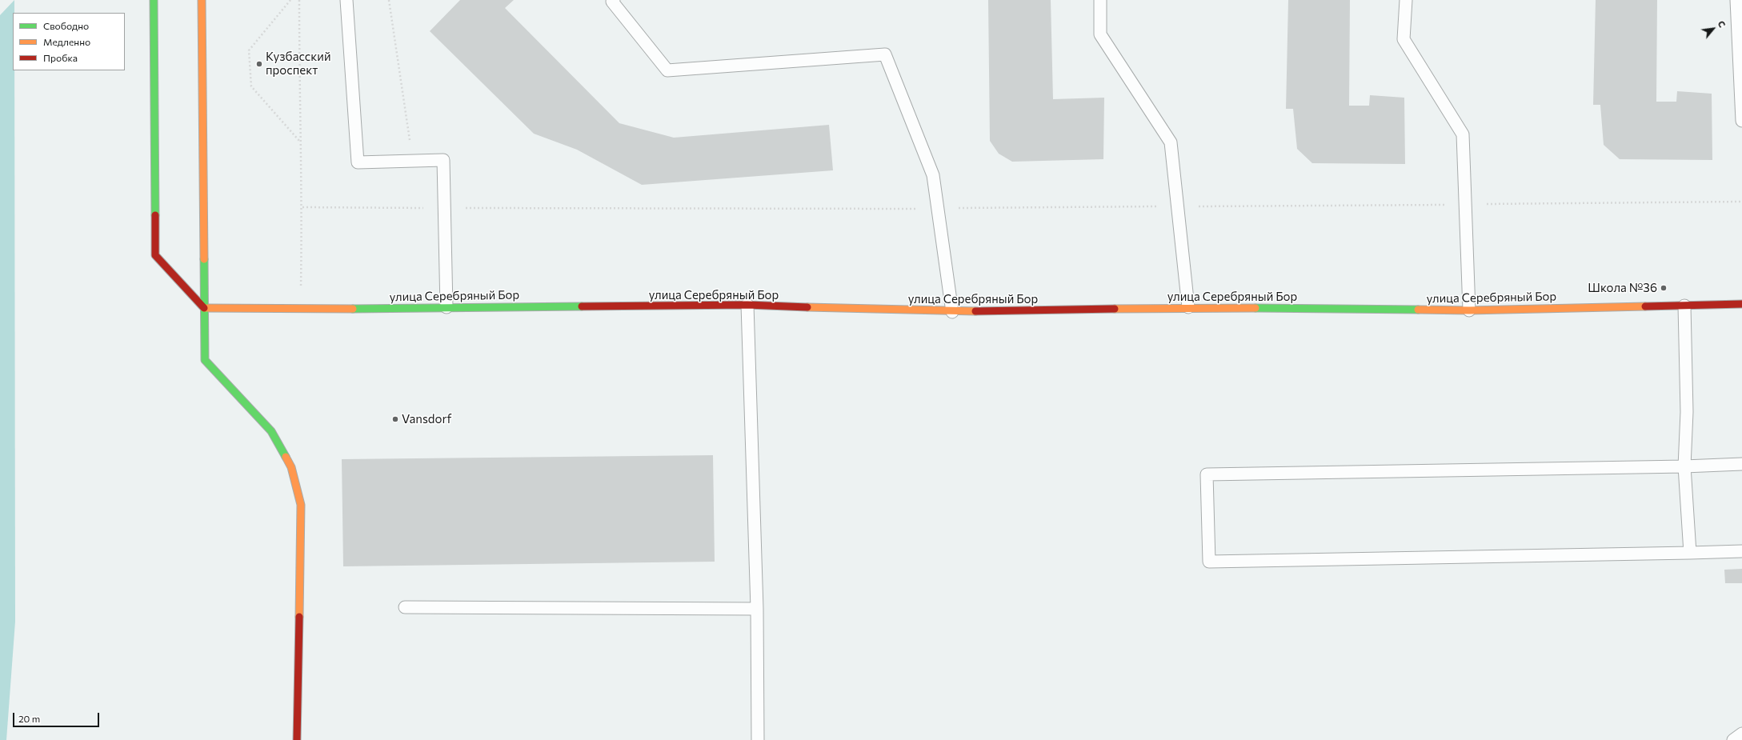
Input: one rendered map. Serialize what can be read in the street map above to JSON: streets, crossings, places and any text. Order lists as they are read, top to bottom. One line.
{"streets":{"street":["улица Серебряный Бор"]},"places":["Кузбасский проспект","Школа №36","Vansdorf"],"legend":["Свободно","Медленно","Пробка"],"scale_bar":"20 m","north":"top right"}
